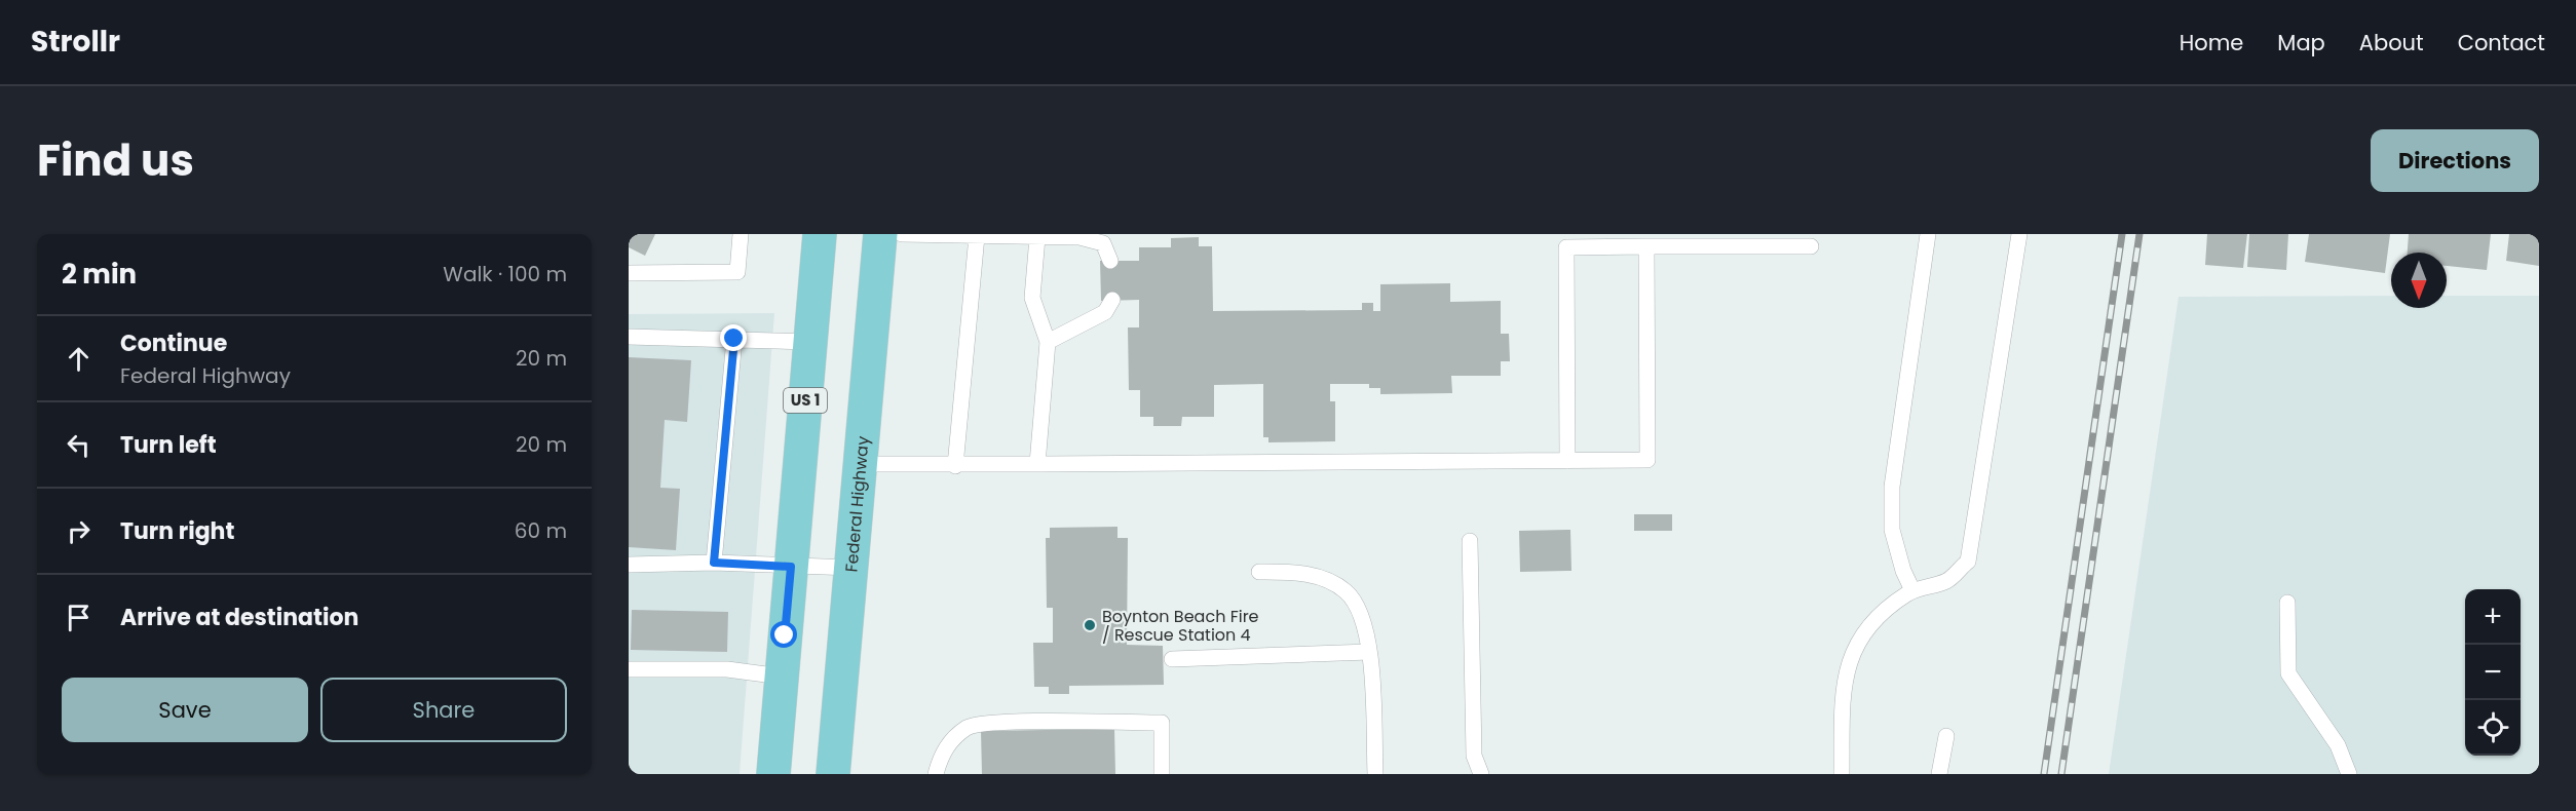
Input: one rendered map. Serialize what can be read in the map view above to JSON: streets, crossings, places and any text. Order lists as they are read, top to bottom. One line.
{"streets":{"main road":["US 1","Federal Highway"]},"places":["Boynton Beach Fire / Rescue Station 4"],"north":"bottom","page":{"header":"Strollr","nav":["Home","Map","About","Contact"],"title":"Find us","buttons":["Directions",["Save","Share"]],"heading":["2 min","Walk · 100 m"],"list":[["Continue","Federal Highway","20 m"],["Turn left","20 m"],["Turn right","60 m"],"Arrive at destination"],"map_buttons":["+","−"]}}
